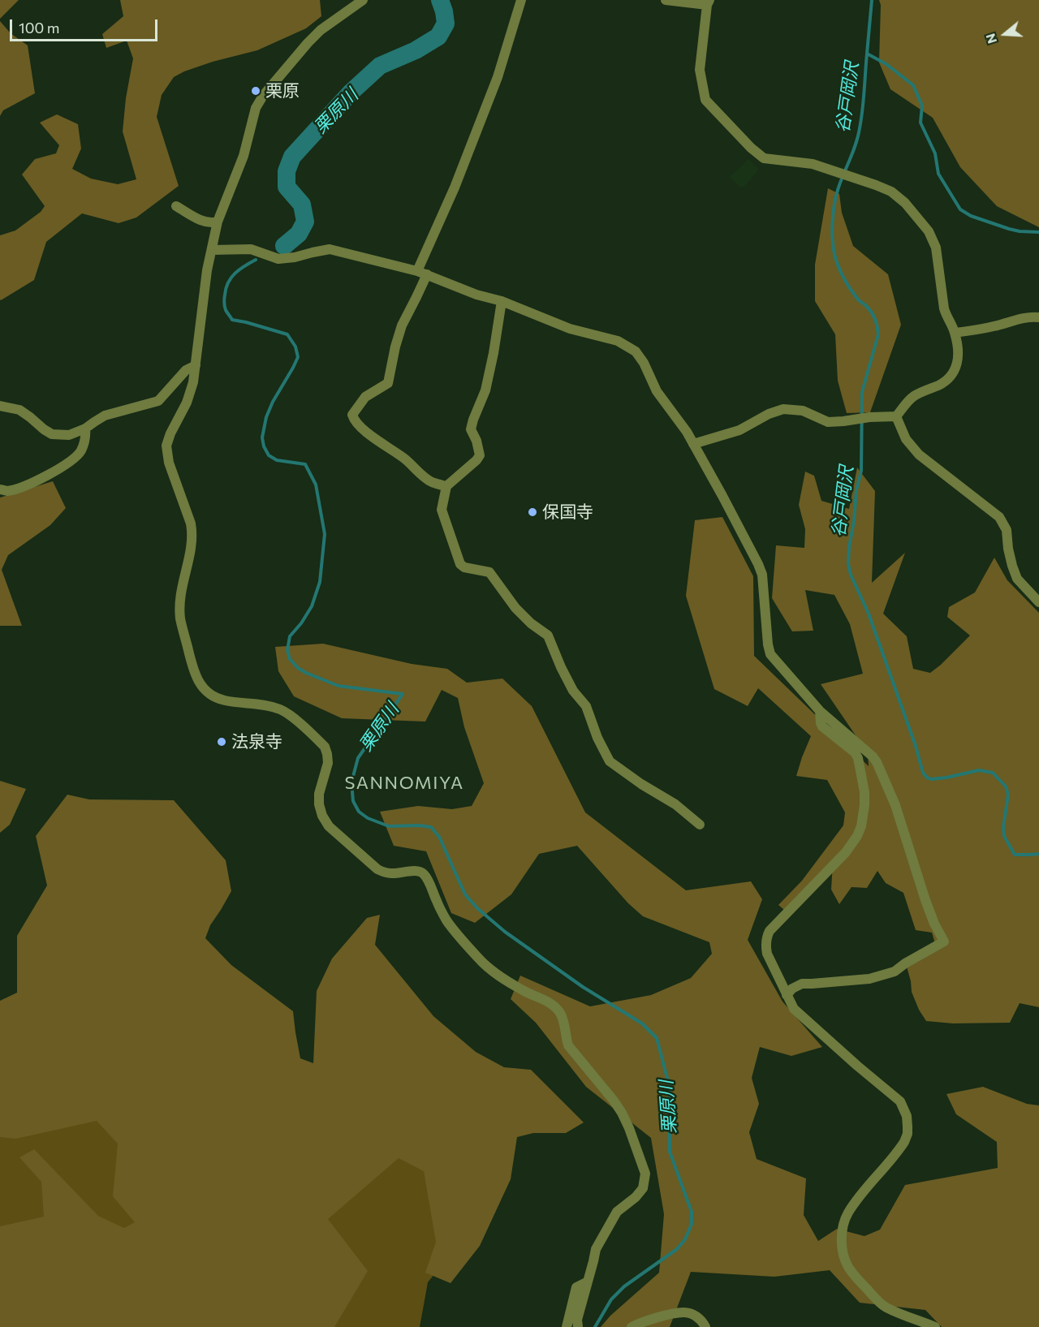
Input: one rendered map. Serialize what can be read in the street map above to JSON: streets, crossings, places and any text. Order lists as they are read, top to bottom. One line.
{"districts":["SANNOMIYA"],"water":["谷戸岡沢","栗原川"],"places":["栗原","保国寺","法泉寺"],"scale_bar":"100 m","north":"left"}
